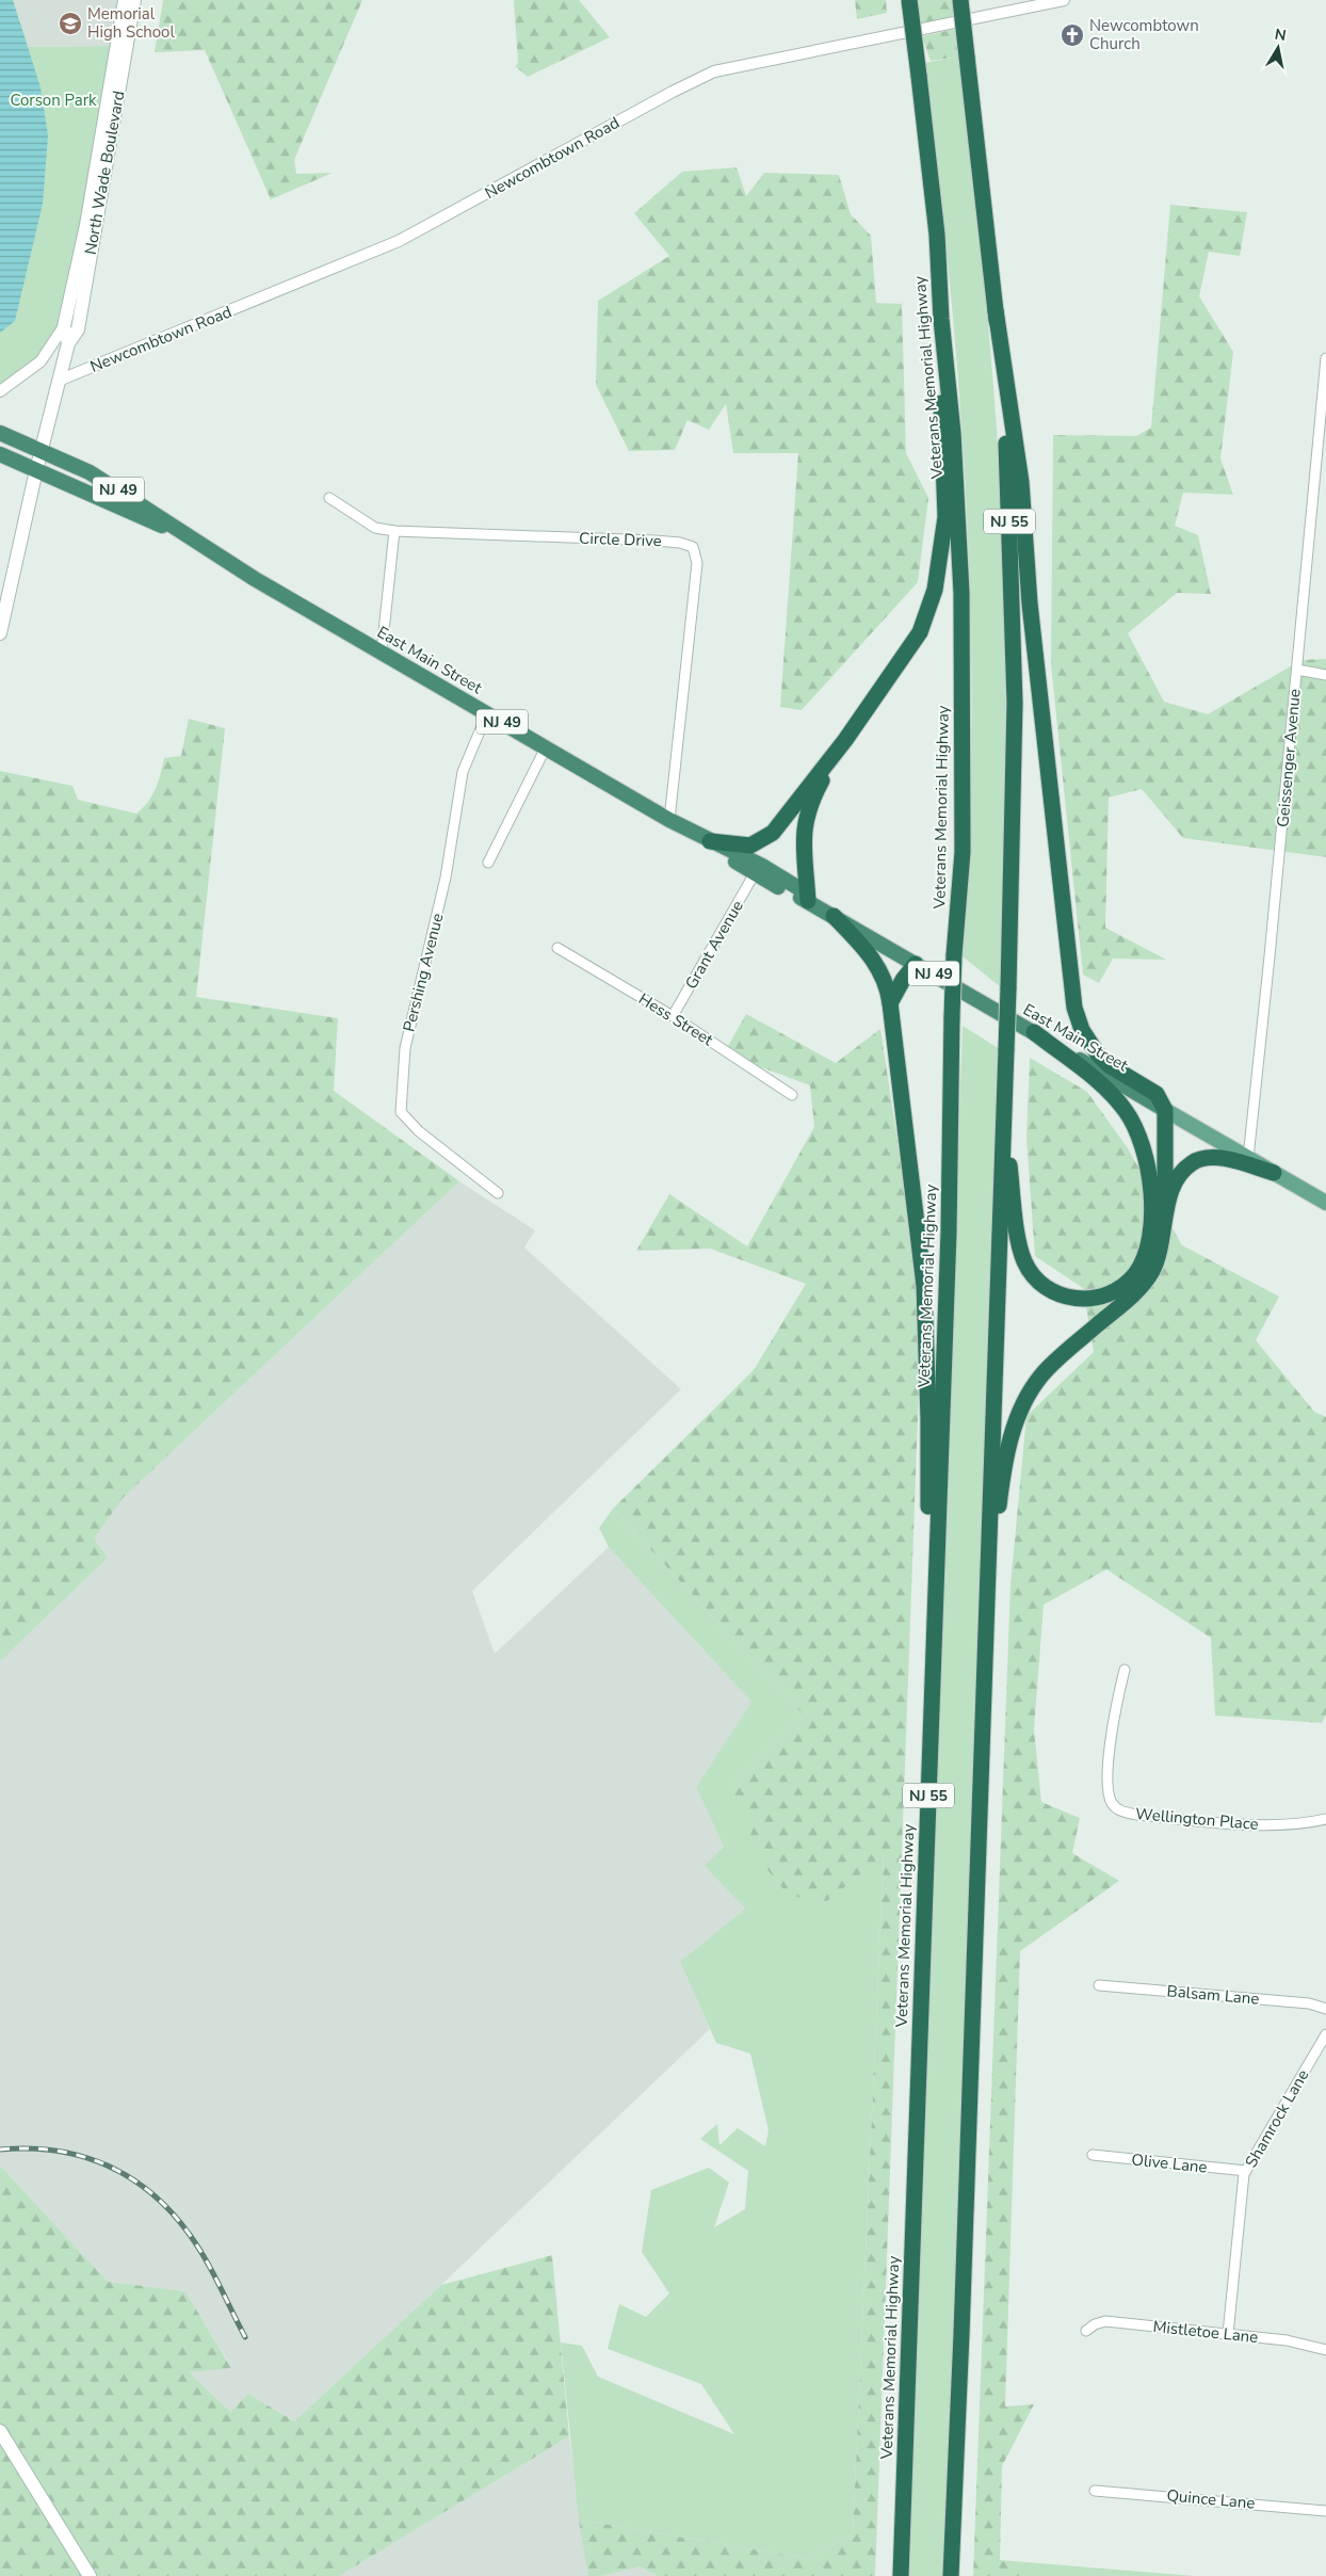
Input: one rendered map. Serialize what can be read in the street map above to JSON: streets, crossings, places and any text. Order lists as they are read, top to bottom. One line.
{"streets":{"highway":["Veterans Memorial Highway","NJ 49","NJ 55","East Main Street"],"main road":["North Wade Boulevard"],"street":["Newcombtown Road","Circle Drive","Geissenger Avenue","Grant Avenue","Pershing Avenue","Hess Street","Wellington Place","Balsam Lane","Shamrock Lane","Olive Lane","Mistletoe Lane","Quince Lane"]},"crossings":[["Newcombtown Road","North Wade Boulevard"],["North Wade Boulevard","East Main Street"],["Circle Drive","East Main Street"],["East Main Street","Geissenger Avenue"],["East Main Street","Grant Avenue"],["East Main Street","Pershing Avenue"],["Grant Avenue","Hess Street"],["Shamrock Lane","Olive Lane"],["Shamrock Lane","Mistletoe Lane"]],"parks":["Corson Park"],"places":{"school or university":["Memorial High School"],"church":["Newcombtown Church"]},"north":"top"}
